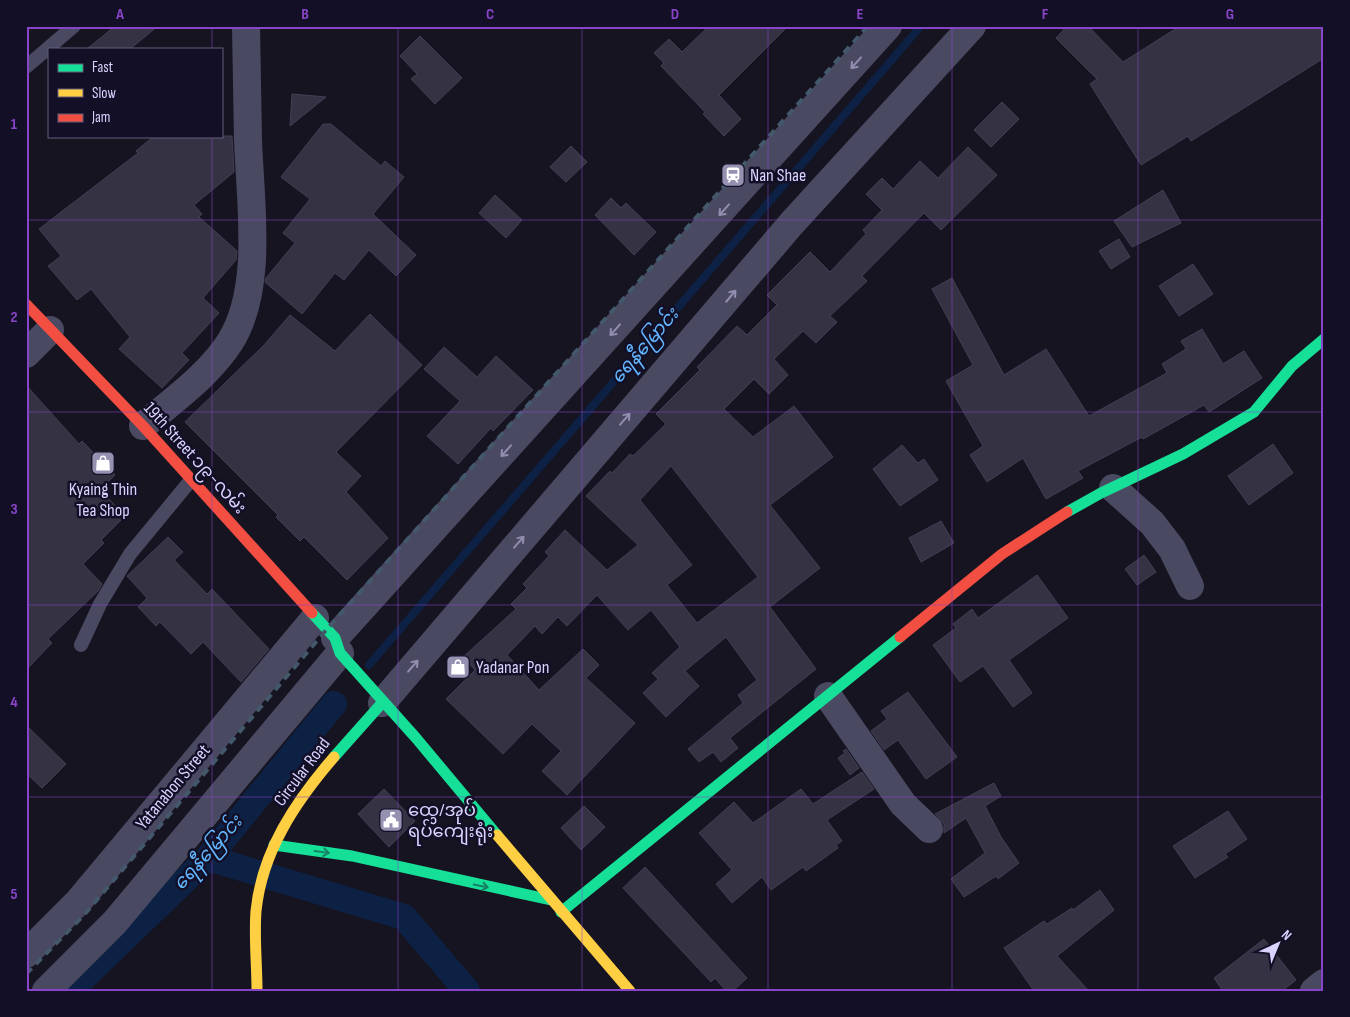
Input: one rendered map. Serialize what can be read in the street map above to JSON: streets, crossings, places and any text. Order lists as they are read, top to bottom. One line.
{"streets":{"street":["19th Street ၁၉−လမ်း","Circular Road","Yatanabon Street"]},"crossings":[["19th Street ၁၉−လမ်း","Circular Road"],["19th Street ၁၉−လမ်း","Yatanabon Street"]],"water":["ရေနီမြောင်း"],"places":{"station":["Nan Shae"],"shop":["Kyaing Thin Tea Shop","Yadanar Pon"],"public building":["ထွေ/အုပ် ရပ်ကျေးရုံး"]},"legend":["Fast","Slow","Jam"],"north":"top right","grid":{"columns":["A","B","C","D","E","F","G"],"rows":["1","2","3","4","5"]}}
